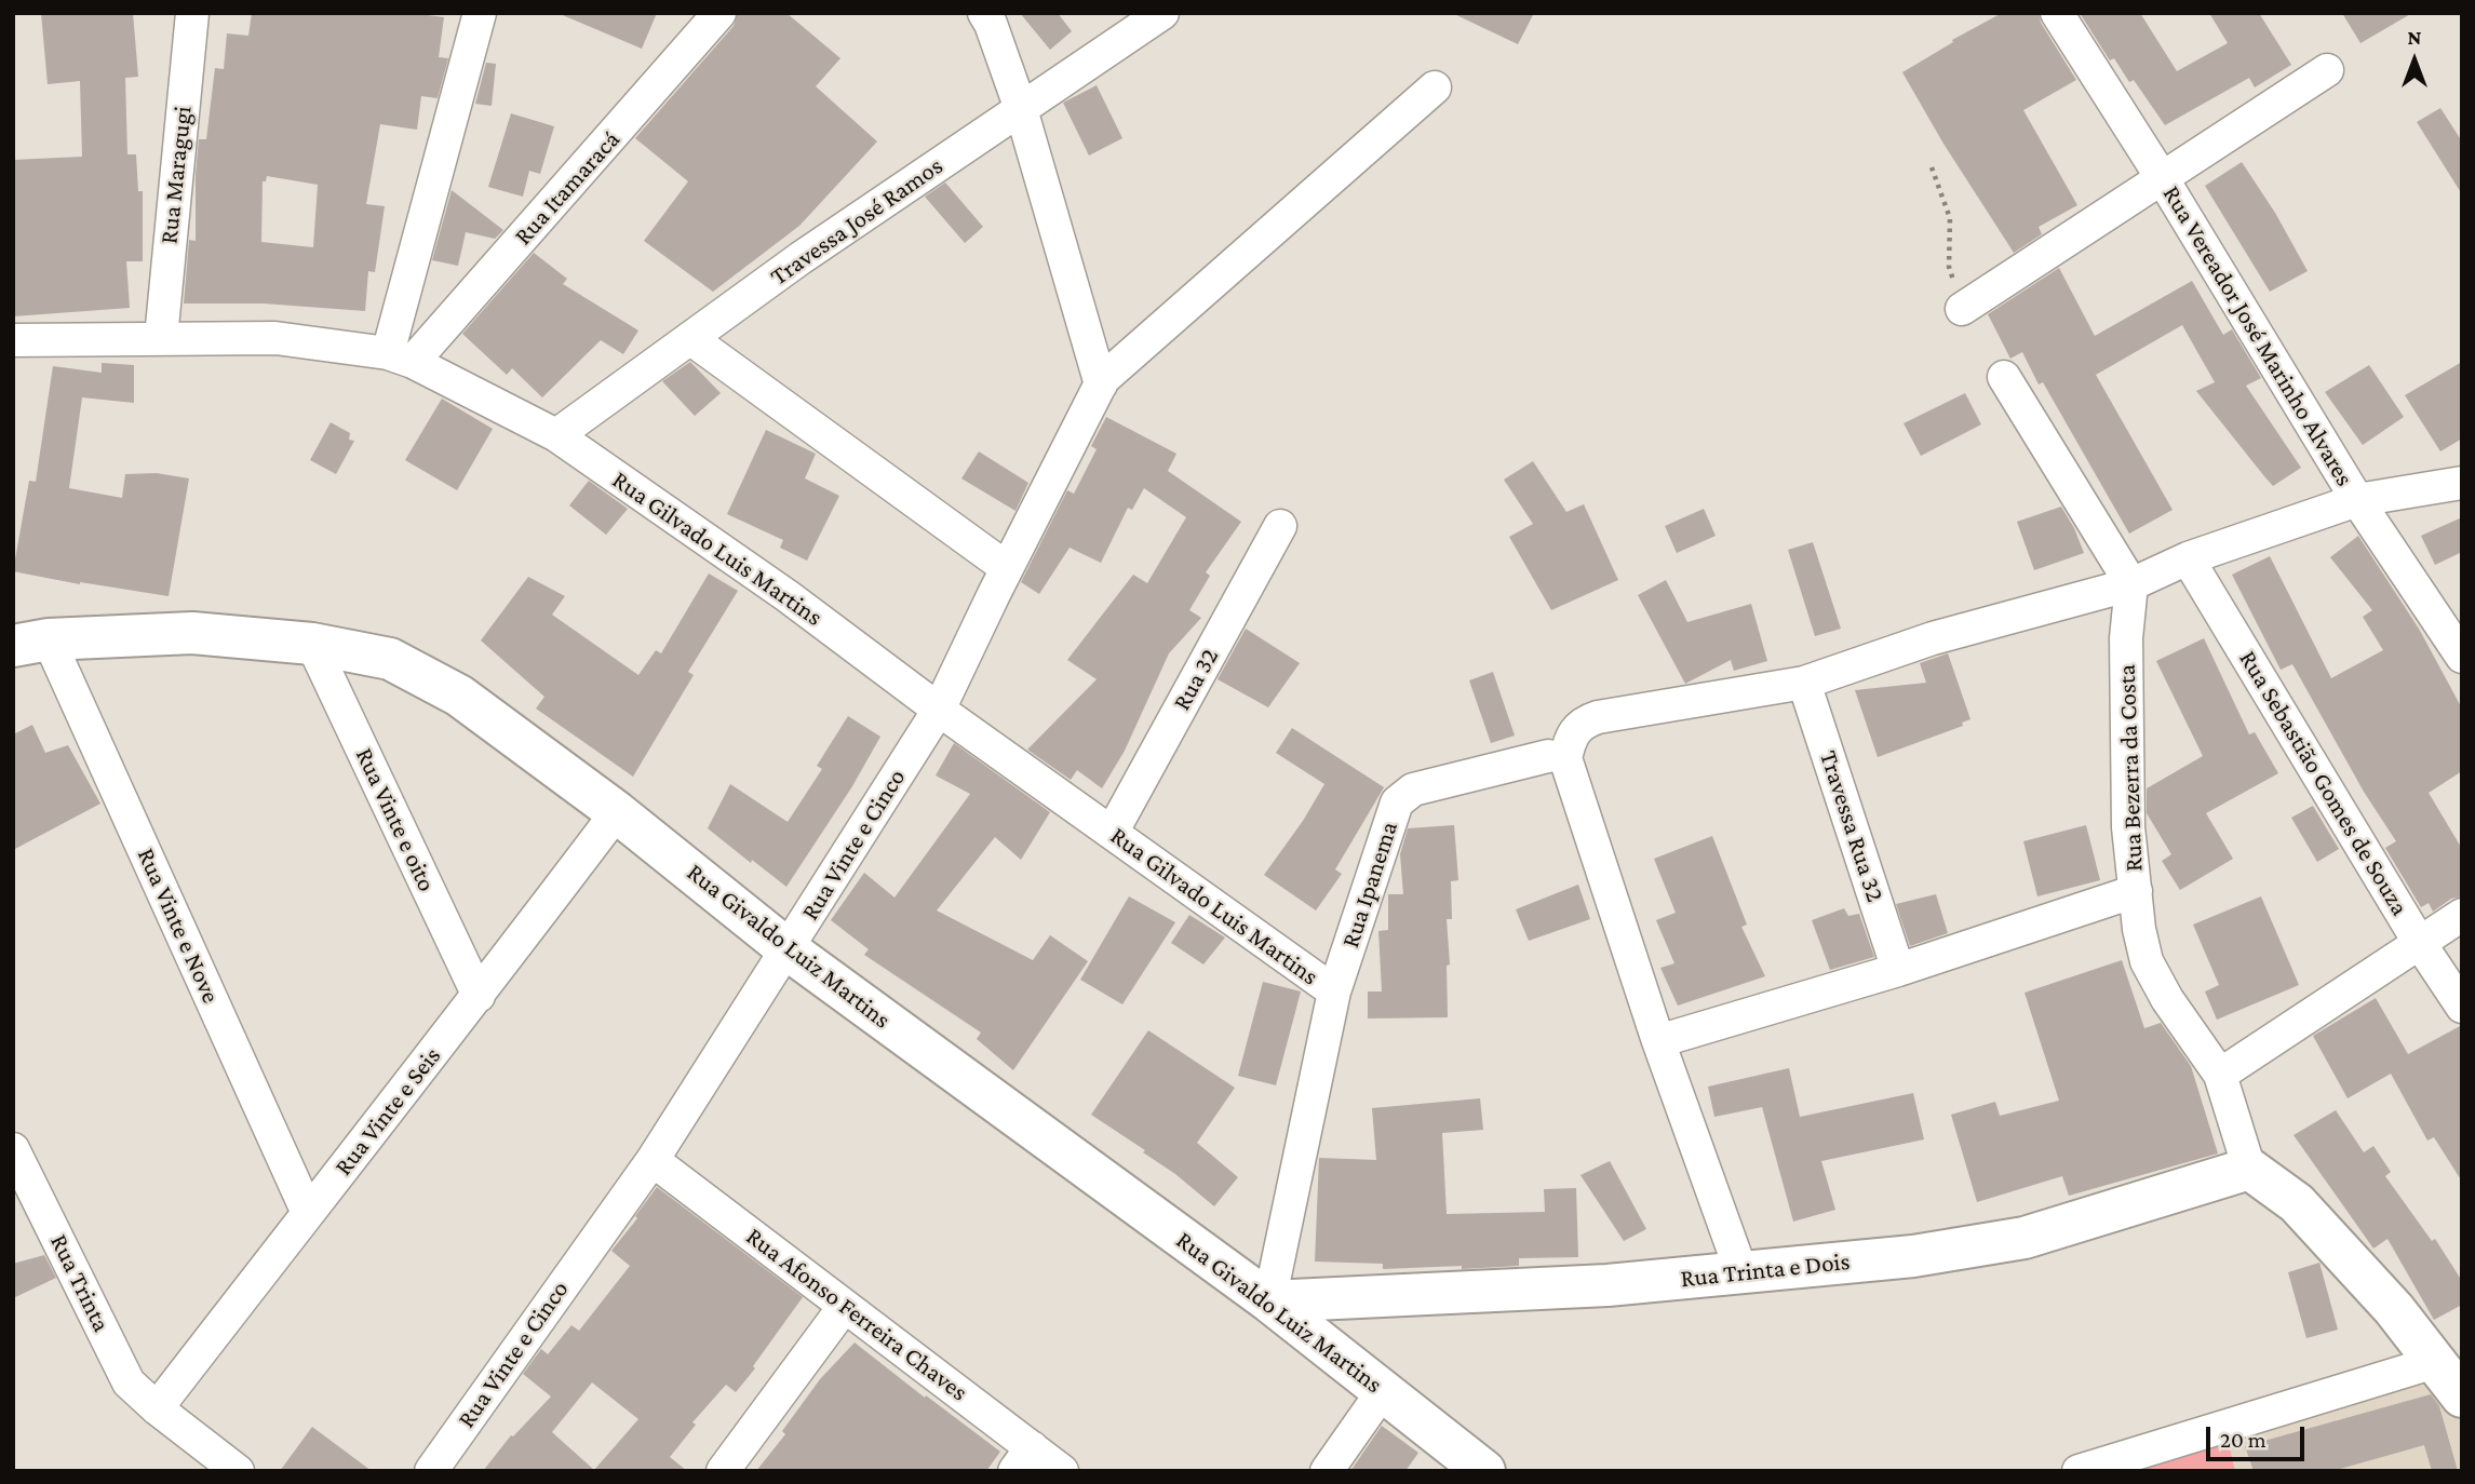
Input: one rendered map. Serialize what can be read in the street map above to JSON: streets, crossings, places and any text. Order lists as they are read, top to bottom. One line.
{"streets":{"street":["Rua Maragugi","Rua Itamaracá","Travessa José Ramos","Rua Vereador José Marinho Alvares","Rua Gilvado Luis Martins","Rua 32","Rua Bezerra da Costa","Rua Sebastião Gomes de Souza","Rua Vinte e oito","Travessa Rua 32","Rua Vinte e Cinco","Rua Ipanema","Rua Vinte e Nove","Rua Givaldo Luiz Martins","Rua Vinte e Seis","Rua Trinta e Dois","Rua Trinta","Rua Afonso Ferreira Chaves"]},"crossings":[["Rua Maragugi","Rua Gilvado Luis Martins"],["Rua Itamaracá","Rua Gilvado Luis Martins"],["Travessa José Ramos","Rua Gilvado Luis Martins"],["Rua Gilvado Luis Martins","Rua 32"],["Rua Gilvado Luis Martins","Rua Vinte e Cinco"],["Rua Gilvado Luis Martins","Rua Ipanema"],["Rua Bezerra da Costa","Rua Trinta e Dois"],["Rua Vinte e oito","Rua Givaldo Luiz Martins"],["Rua Vinte e oito","Rua Vinte e Seis"],["Rua Vinte e Cinco","Rua Givaldo Luiz Martins"],["Rua Vinte e Cinco","Rua Afonso Ferreira Chaves"],["Rua Ipanema","Rua Givaldo Luiz Martins"],["Rua Ipanema","Rua Trinta e Dois"],["Rua Vinte e Nove","Rua Givaldo Luiz Martins"],["Rua Vinte e Nove","Rua Vinte e Seis"],["Rua Givaldo Luiz Martins","Rua Vinte e Seis"],["Rua Givaldo Luiz Martins","Rua Trinta e Dois"],["Rua Vinte e Seis","Rua Trinta"]],"scale_bar":"20 m","north":"top"}
